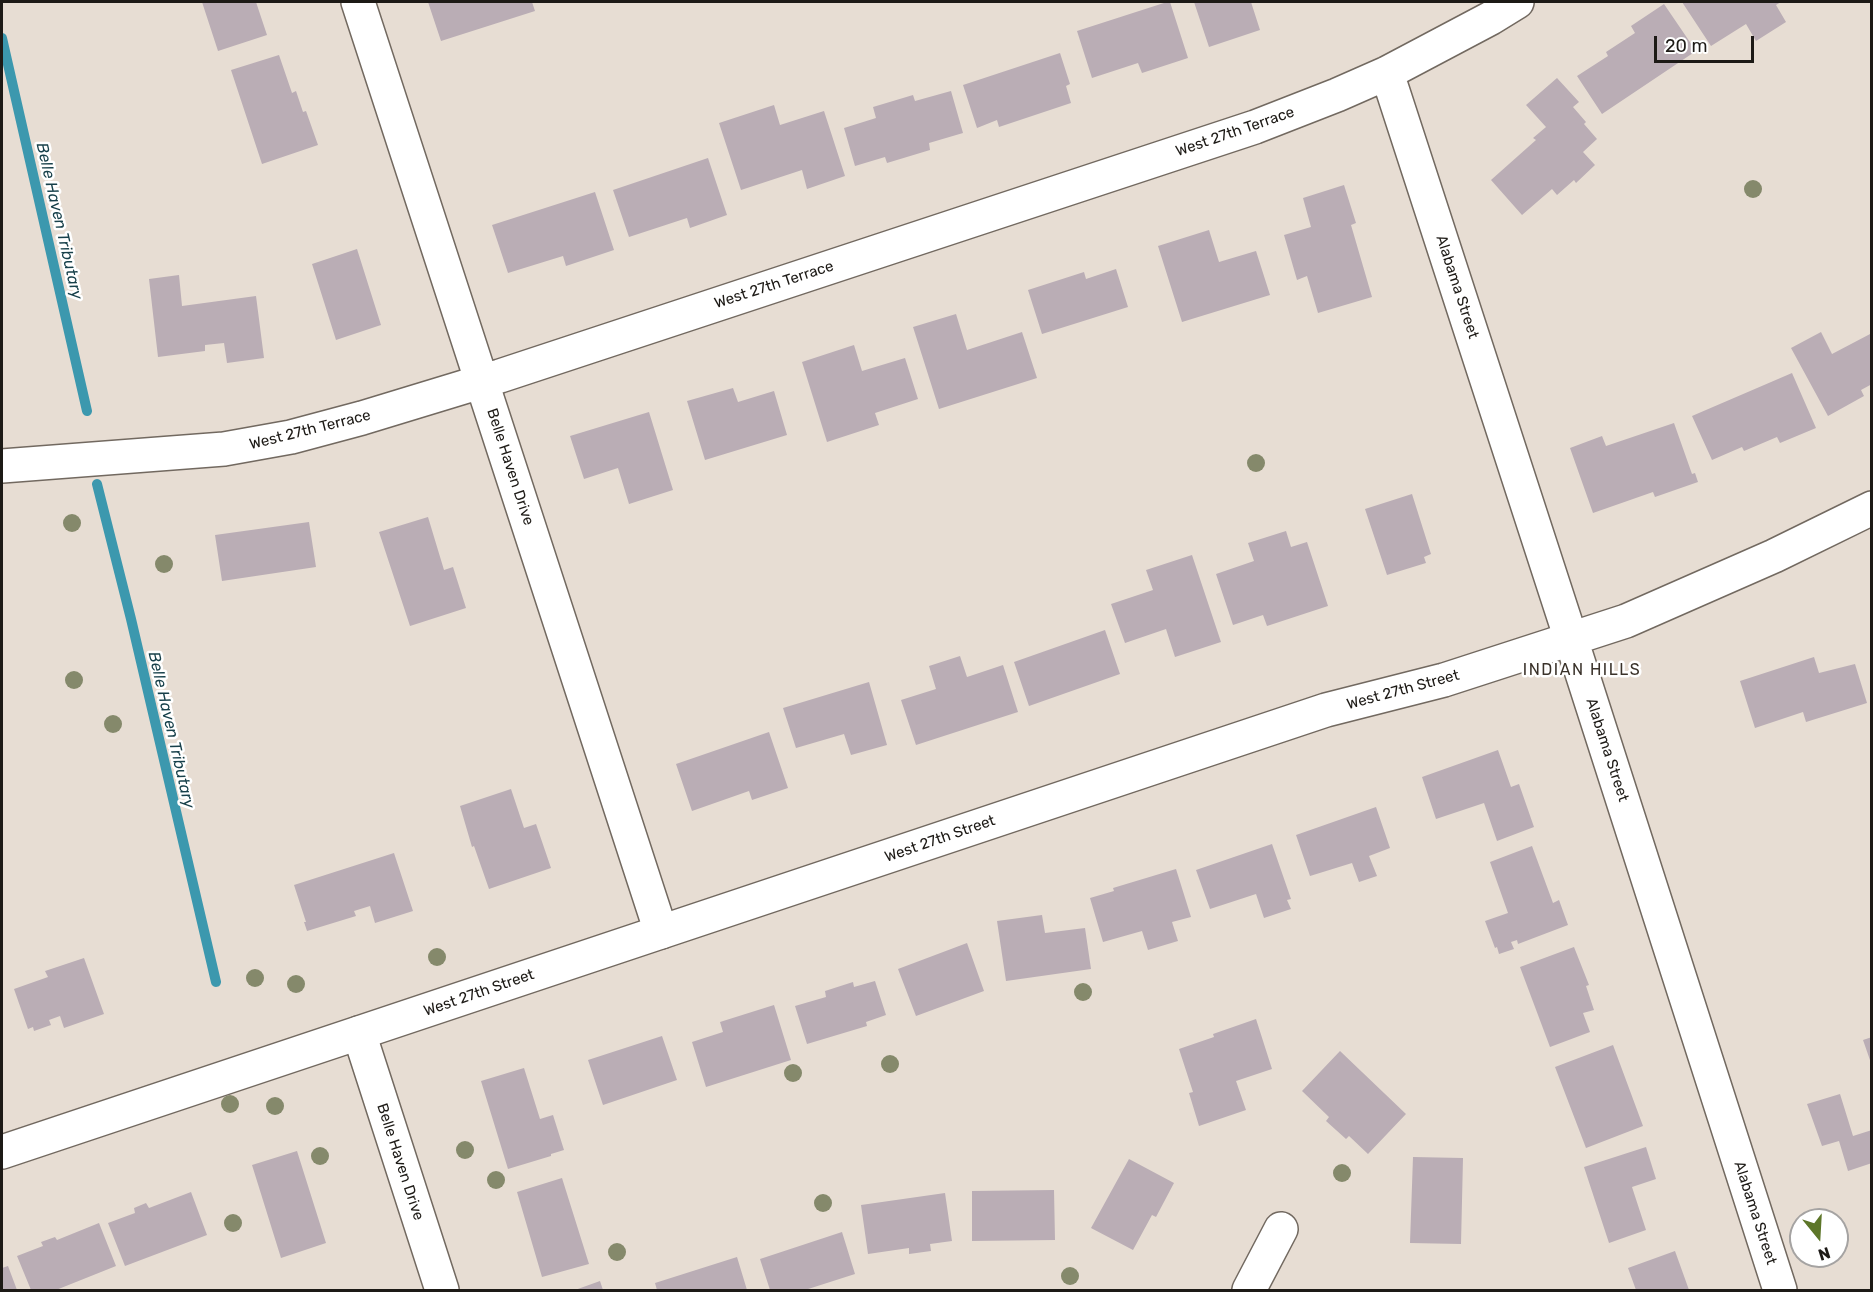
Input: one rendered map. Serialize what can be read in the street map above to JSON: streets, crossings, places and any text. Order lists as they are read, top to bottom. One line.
{"streets":{"street":["West 27th Terrace","Alabama Street","Belle Haven Drive","West 27th Street"]},"crossings":[["West 27th Terrace","Alabama Street"],["West 27th Terrace","Belle Haven Drive"],["Alabama Street","West 27th Street"],["Belle Haven Drive","West 27th Street"]],"districts":["INDIAN HILLS"],"water":["Belle Haven Tributary"],"scale_bar":"20 m","north":"bottom"}
